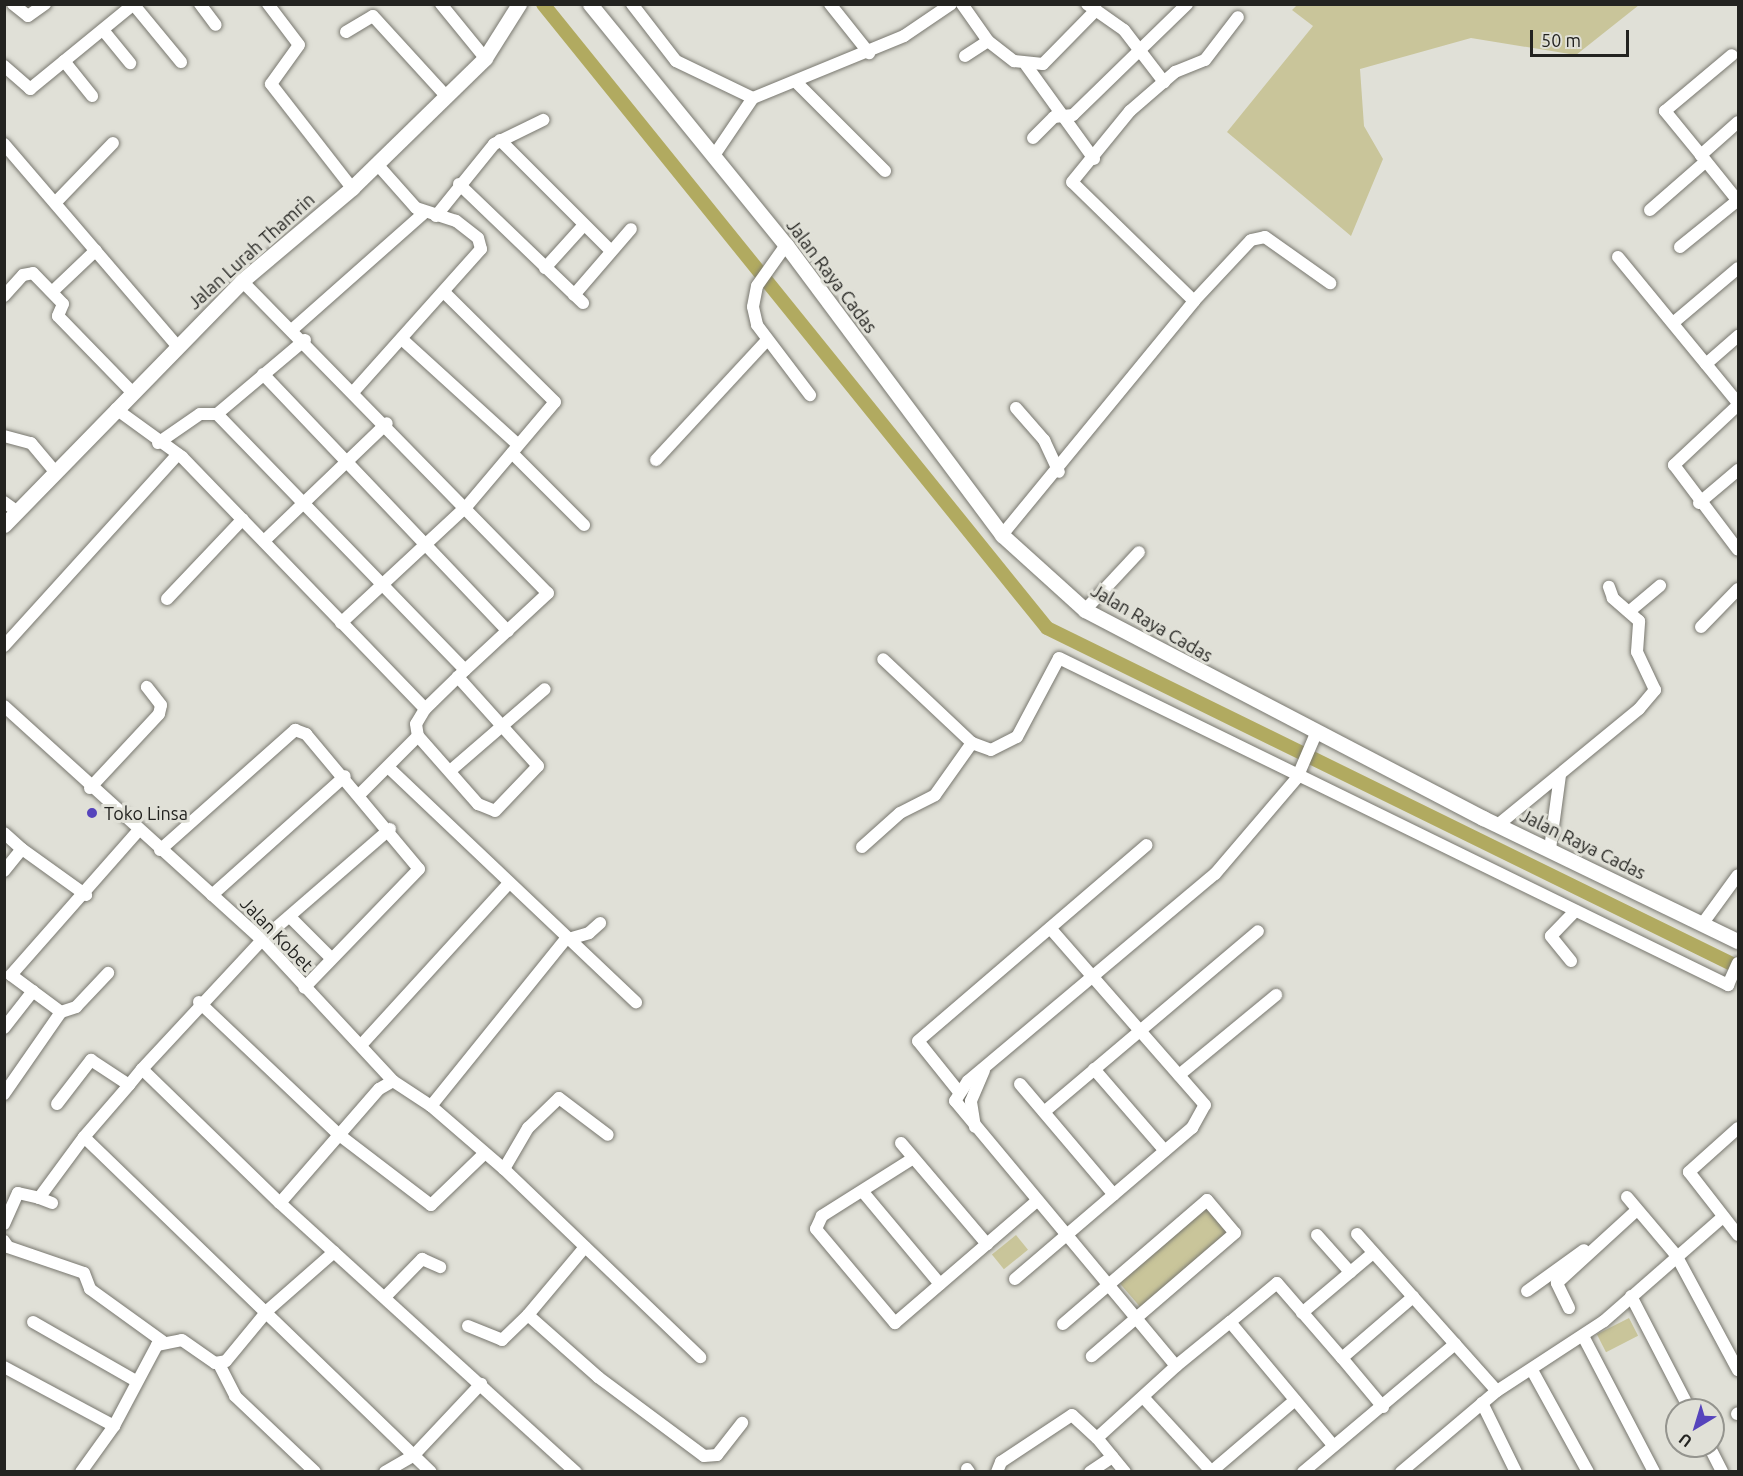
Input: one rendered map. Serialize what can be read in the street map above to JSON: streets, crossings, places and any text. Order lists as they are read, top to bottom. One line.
{"streets":{"street":["Jalan Lurah Thamrin","Jalan Raya Cadas","Jalan Kobet"]},"places":["Toko Linsa"],"scale_bar":"50 m","north":"bottom left"}
